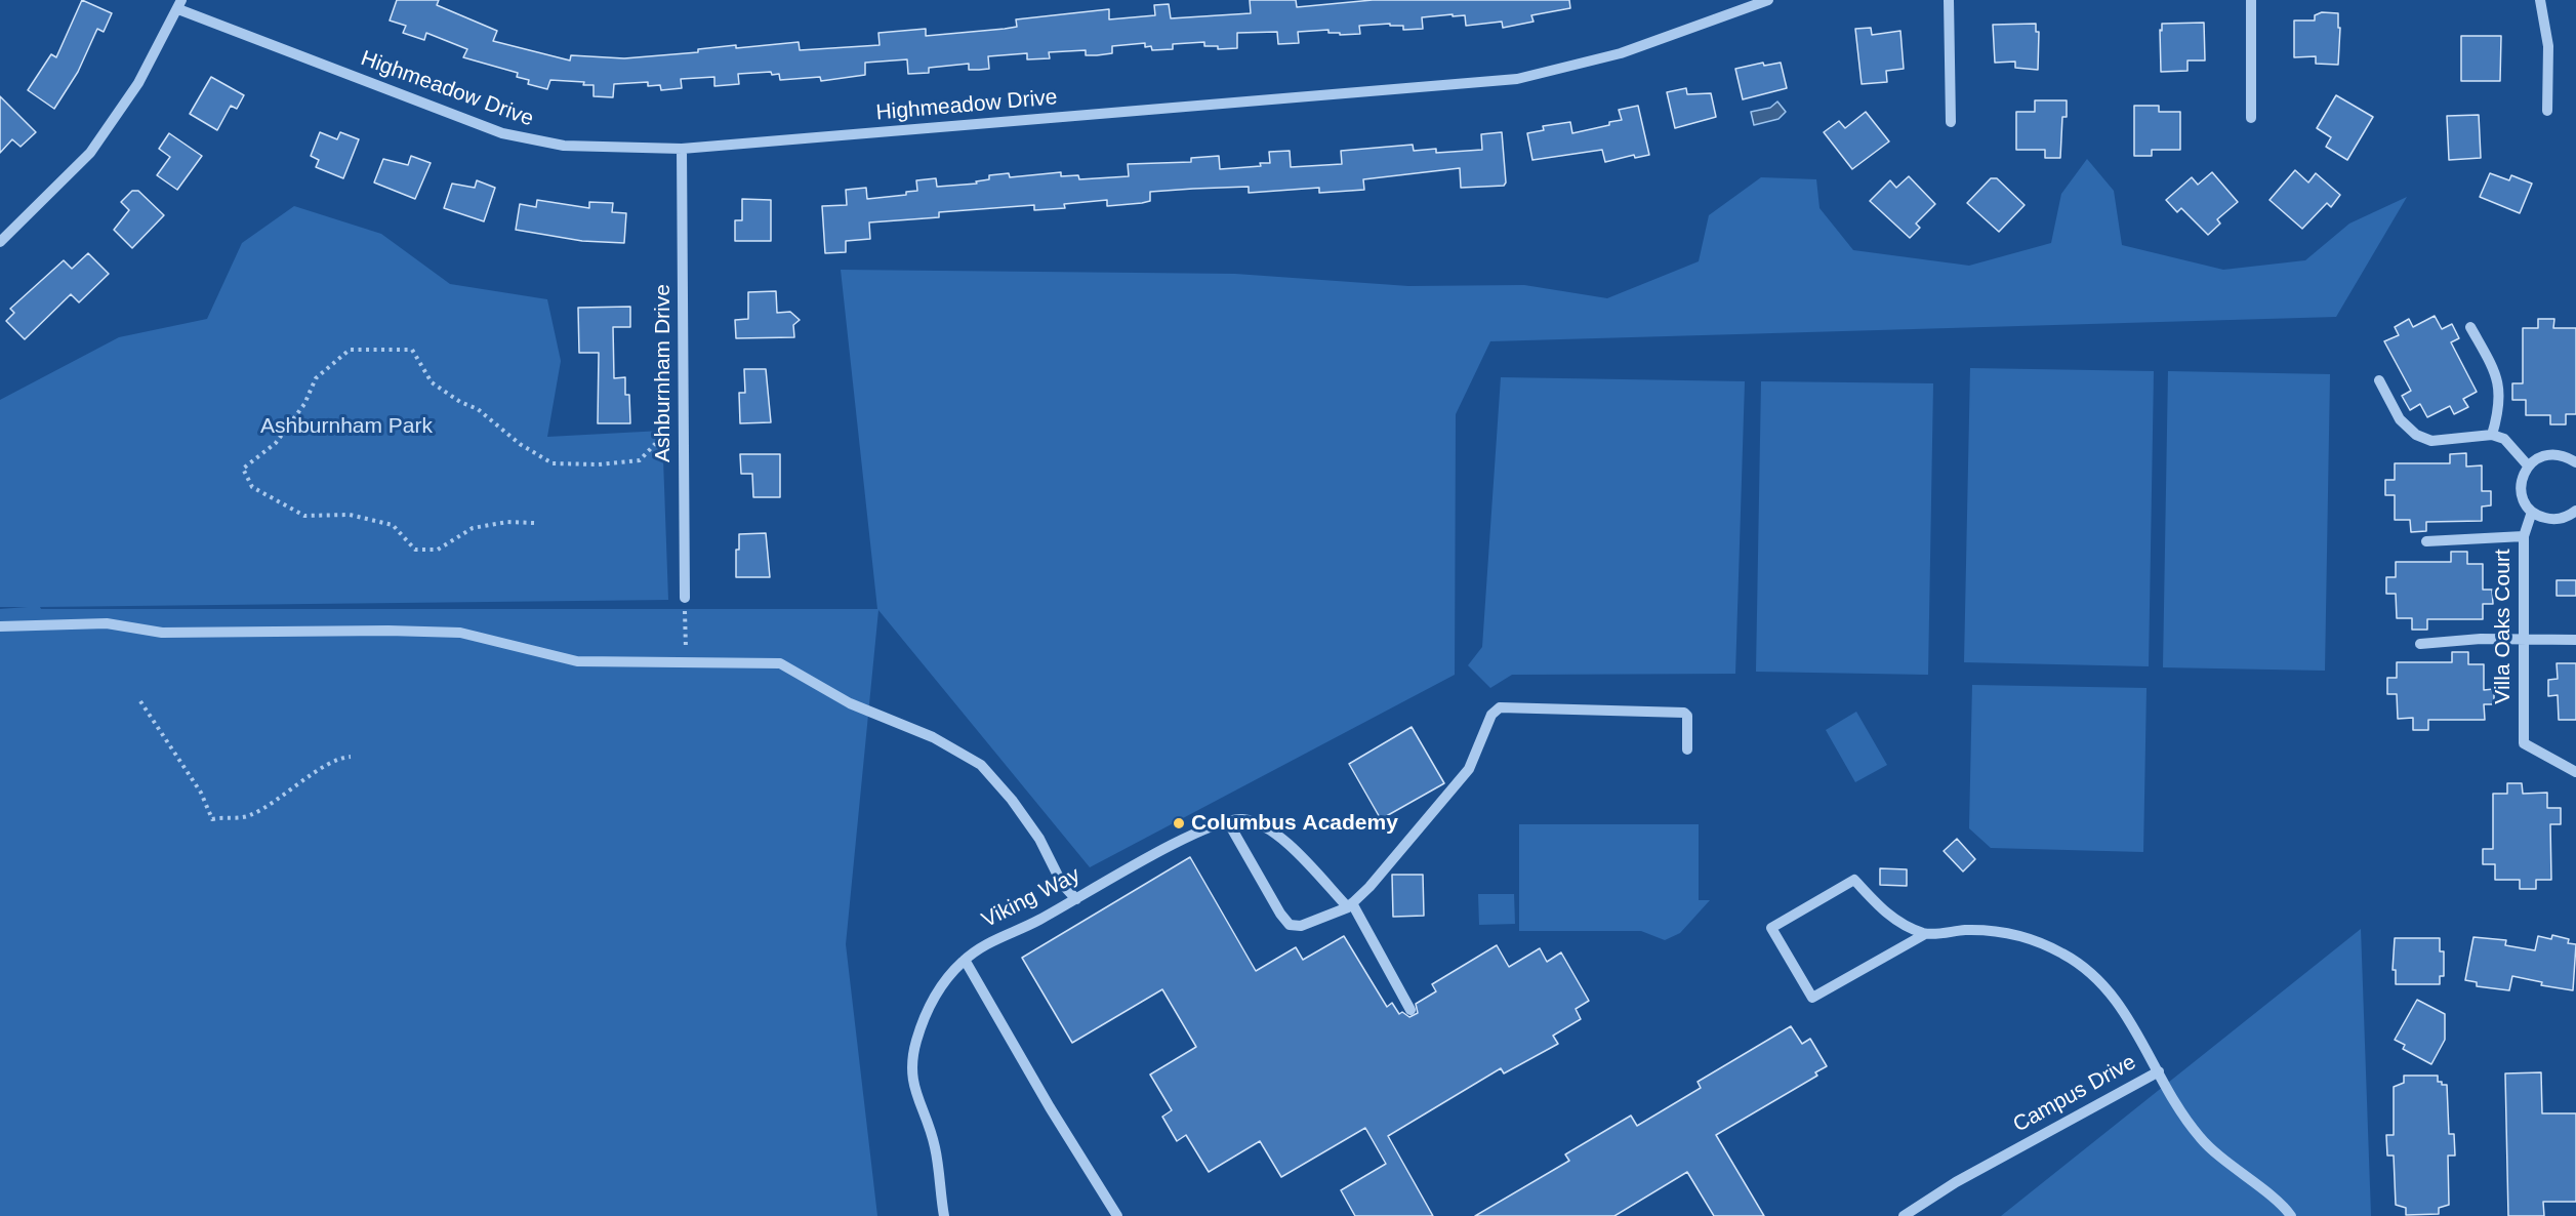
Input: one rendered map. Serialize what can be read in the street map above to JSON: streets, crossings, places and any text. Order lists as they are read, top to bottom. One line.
{"streets":{"street":["Highmeadow Drive","Ashburnham Drive","Villa Oaks Court","Viking Way","Campus Drive"]},"crossings":[["Highmeadow Drive","Ashburnham Drive"]],"parks":["Ashburnham Park"],"places":["Columbus Academy"]}
